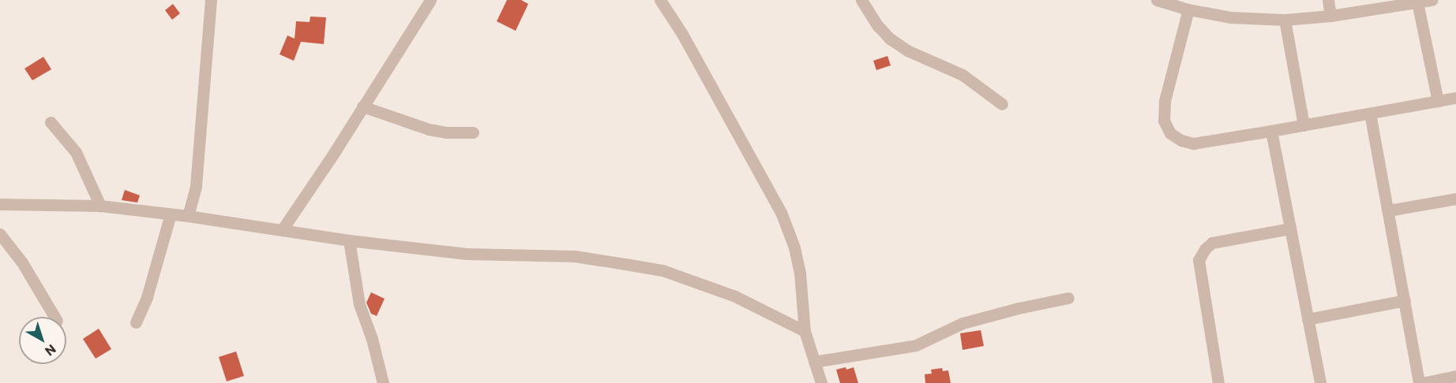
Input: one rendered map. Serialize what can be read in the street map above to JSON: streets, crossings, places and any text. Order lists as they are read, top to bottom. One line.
{"north":"bottom right"}
